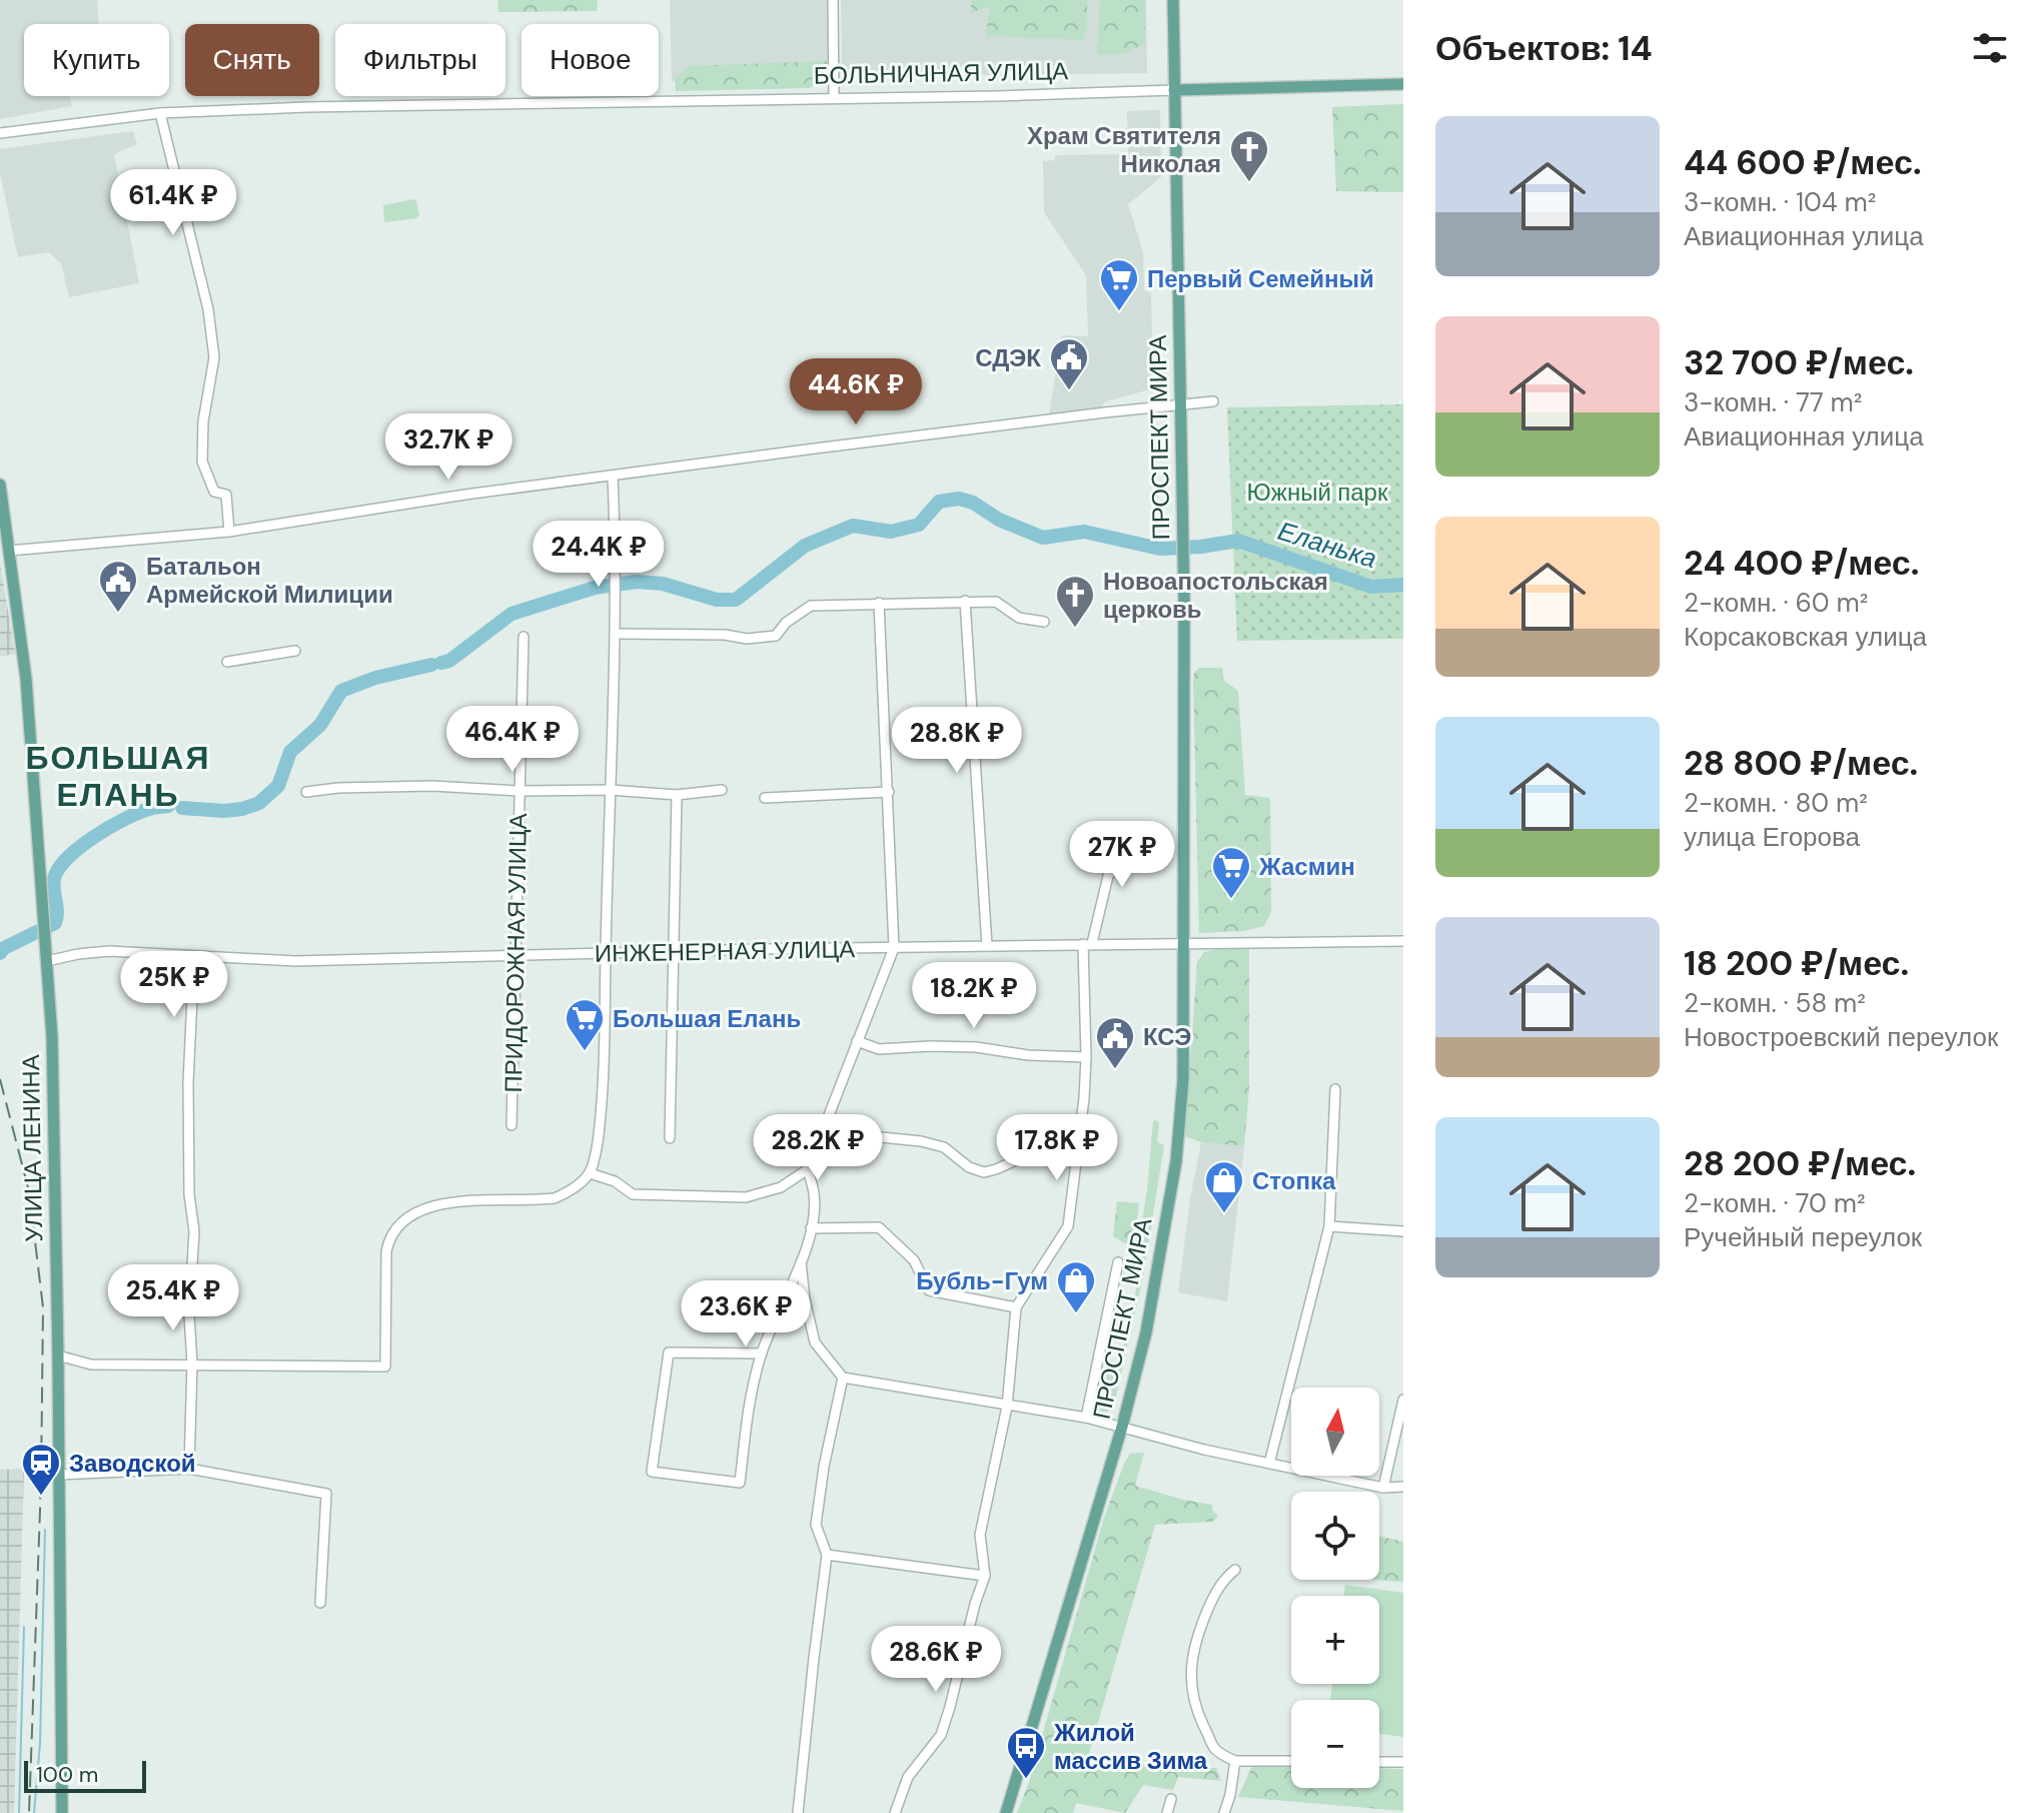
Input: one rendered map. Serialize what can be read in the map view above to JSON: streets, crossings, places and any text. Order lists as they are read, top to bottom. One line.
{"streets":{"main road":["БОЛЬНИЧНАЯ УЛИЦА","ПРОСПЕКТ МИРА","УЛИЦА ЛЕНИНА"],"street":["ИНЖЕНЕРНАЯ УЛИЦА","ПРИДОРОЖНАЯ УЛИЦА"]},"crossings":[["БОЛЬНИЧНАЯ УЛИЦА","ПРОСПЕКТ МИРА"],["ПРОСПЕКТ МИРА","ИНЖЕНЕРНАЯ УЛИЦА"],["ИНЖЕНЕРНАЯ УЛИЦА","ПРИДОРОЖНАЯ УЛИЦА"],["ИНЖЕНЕРНАЯ УЛИЦА","УЛИЦА ЛЕНИНА"]],"districts":["БОЛЬШАЯ ЕЛАНЬ"],"water":["Еланька"],"parks":["Южный парк"],"places":{"church":["Храм Святителя Николая","Новоапостольская церковь"],"supermarket":["Первый Семейный","Жасмин","Большая Елань"],"public building":["СДЭК","Батальон Армейской Милиции","КСЭ"],"shop":["Стопка","Бубль-Гум"],"station":["Заводской"],"bus stop":["Жилой массив Зима"]},"scale_bar":"100 m","north":"top","page":{"heading":"Объектов: 14","chip":["Купить","Снять","Фильтры","Новое"],"list":[{"name":"44 600 ₽/мес.","note":"3-комн. · 104 m² · Авиационная улица"},{"name":"32 700 ₽/мес.","note":"3-комн. · 77 m² · Авиационная улица"},{"name":"24 400 ₽/мес.","note":"2-комн. · 60 m² · Корсаковская улица"},{"name":"28 800 ₽/мес.","note":"2-комн. · 80 m² · улица Егорова"},{"name":"18 200 ₽/мес.","note":"2-комн. · 58 m² · Новостроевский переулок"},{"name":"28 200 ₽/мес.","note":"2-комн. · 70 m² · Ручейный переулок"}],"price":["61.4K ₽","44.6K ₽","32.7K ₽","24.4K ₽","46.4K ₽","28.8K ₽","27K ₽","25K ₽","18.2K ₽","28.2K ₽","17.8K ₽","25.4K ₽","23.6K ₽","28.6K ₽"],"map_buttons":["+","−"],"scale":"100 m"}}
